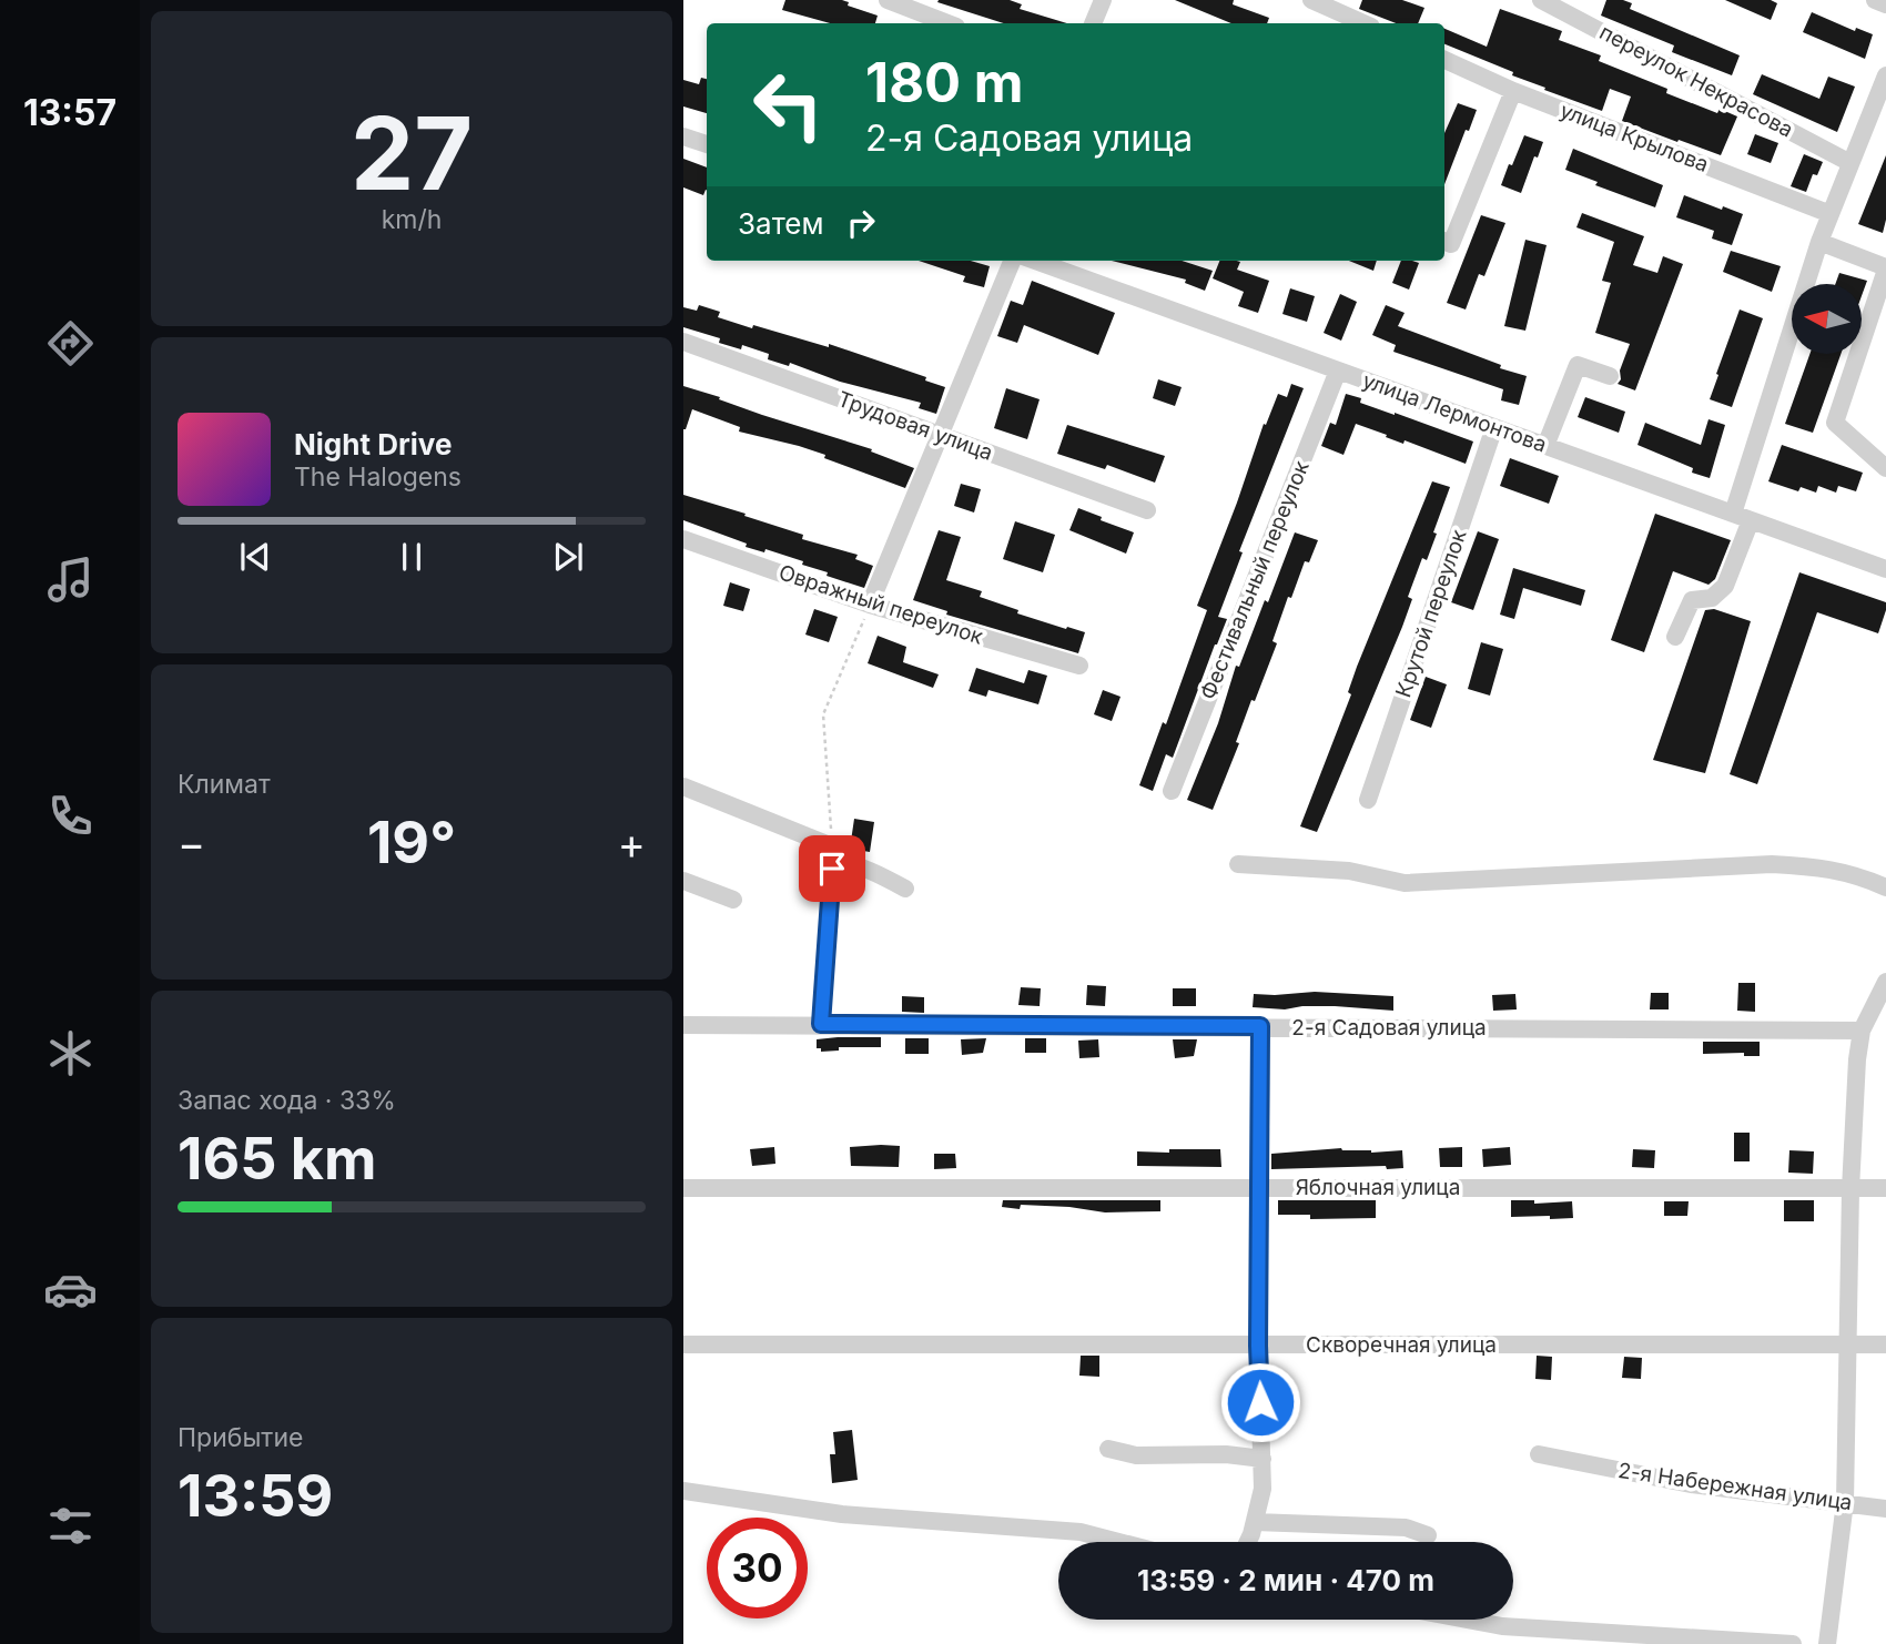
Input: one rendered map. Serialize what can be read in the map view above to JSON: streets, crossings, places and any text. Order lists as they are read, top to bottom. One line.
{"streets":{"street":["переулок Некрасова","улица Крылова","улица Лермонтова","Трудовая улица","Фестивальный переулок","Овражный переулок","Крутой переулок","2-я Садовая улица","Яблочная улица","Скворечная улица","2-я Набережная улица"]},"crossings":[["улица Лермонтова","Фестивальный переулок"],["улица Лермонтова","Крутой переулок"]],"north":"left","page":{"tabs":"13:57","tile":[["27","km/h"],"Климат",["Запас хода · 33%","165 km"],["Прибытие","13:59"]],"turn":["180 m","2-я Садовая улица"],"then":"Затем","song":["Night Drive","The Halogens"],"heat":["−","19°","+"],"limit":"30","trip":"13:59 · 2 мин · 470 m"}}
